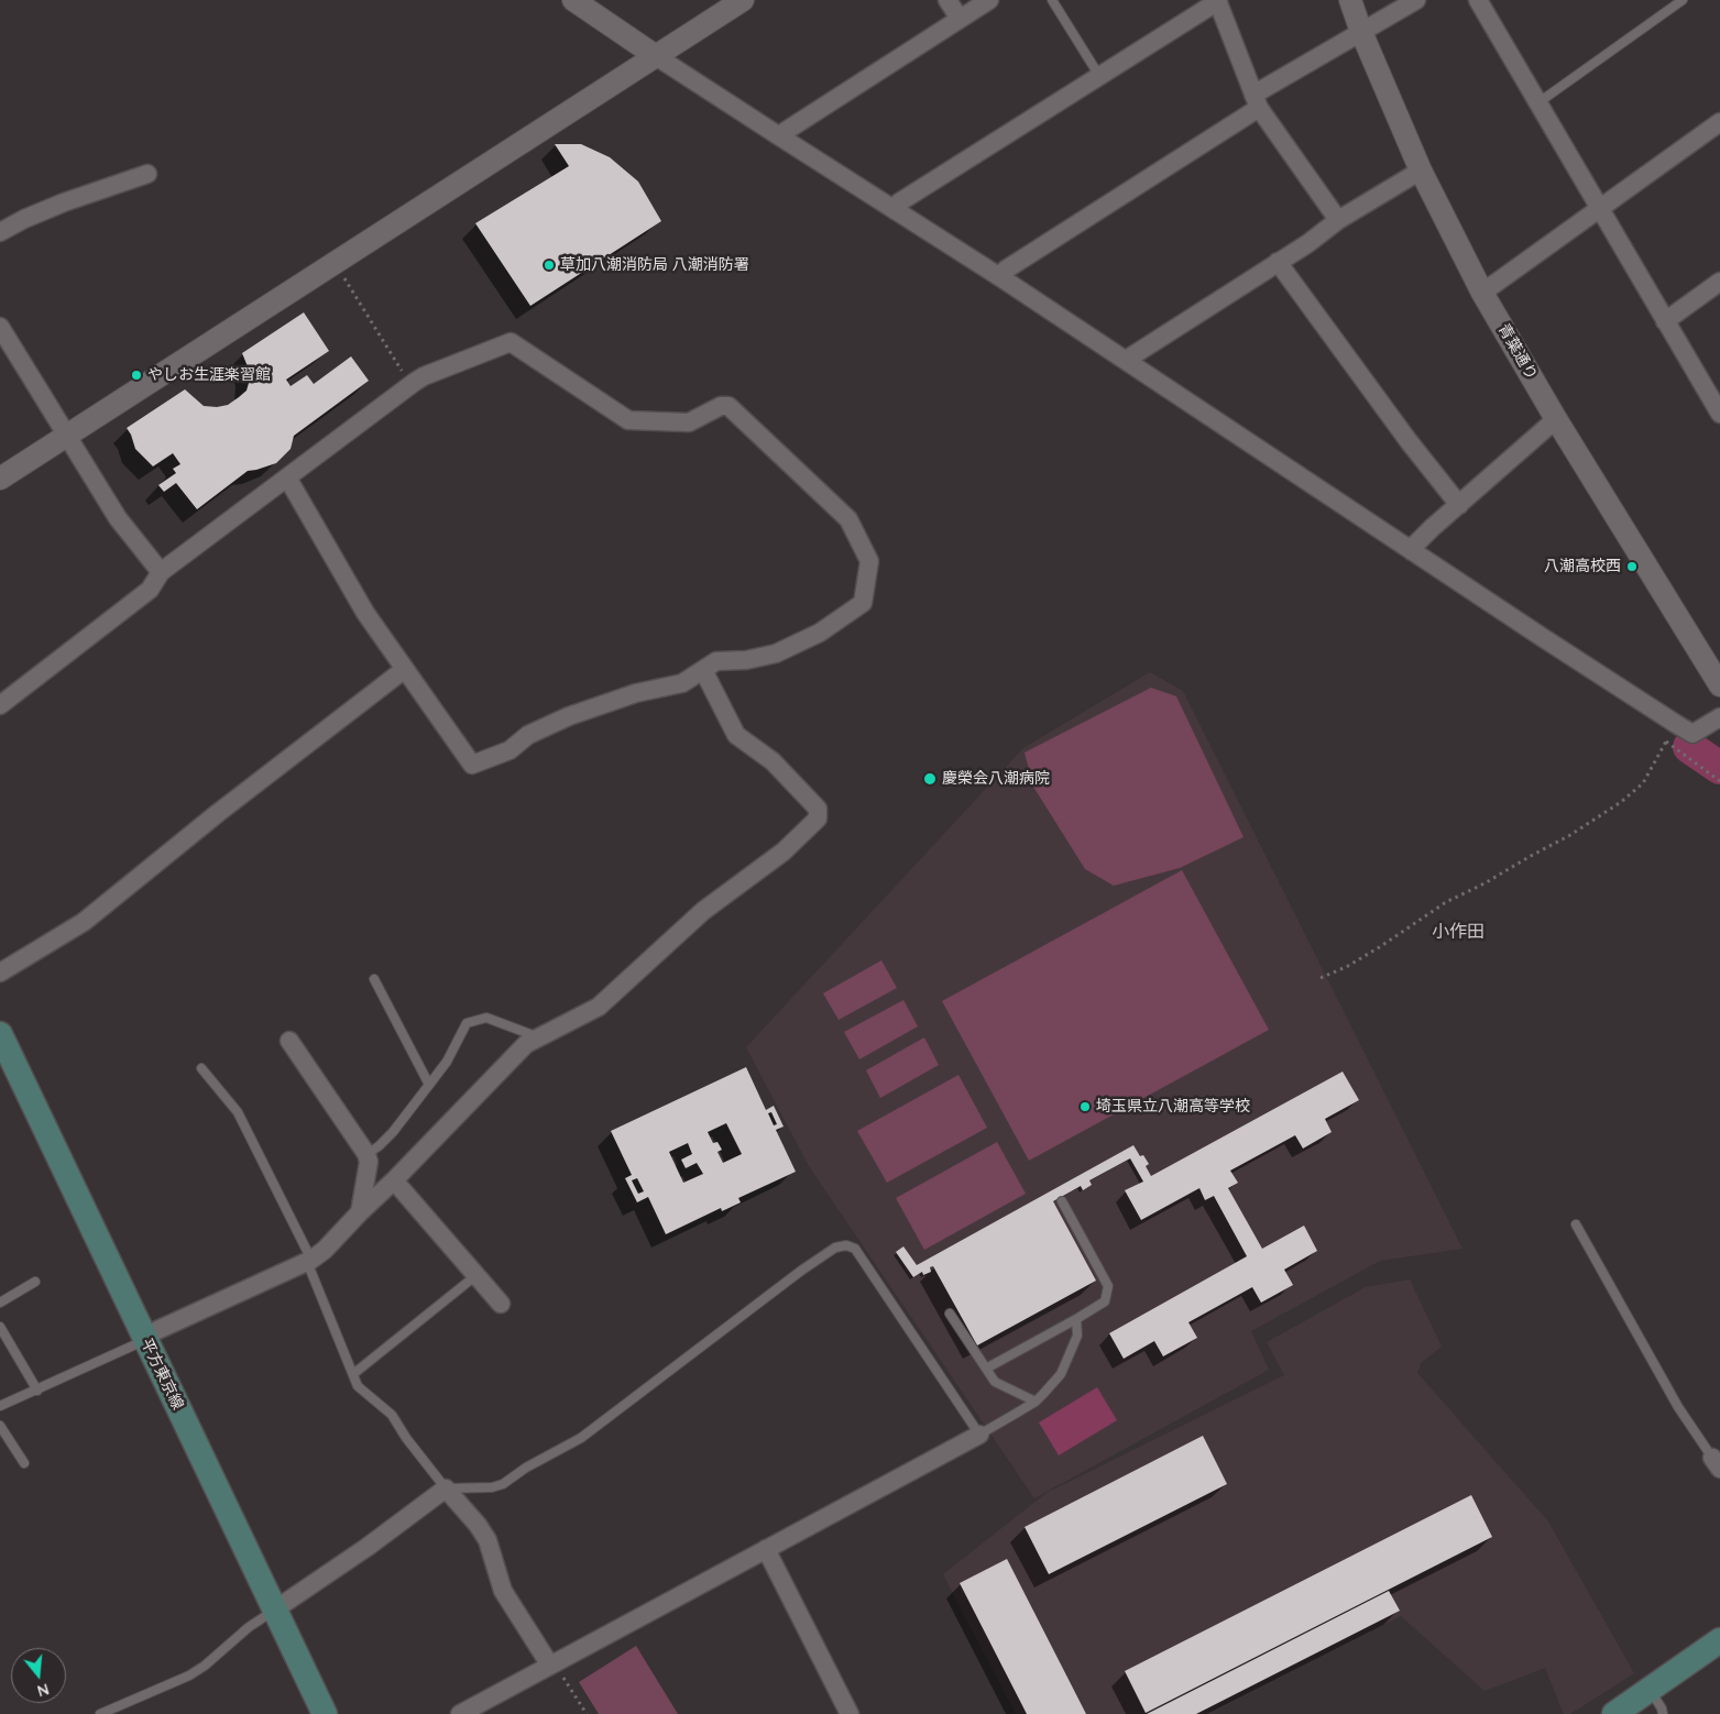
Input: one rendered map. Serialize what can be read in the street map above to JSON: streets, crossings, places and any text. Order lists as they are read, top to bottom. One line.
{"streets":{"main road":["平方東京線"],"street":["青葉通り"]},"districts":["小作田"],"places":["草加八潮消防局 八潮消防署","やしお生涯楽習館","八潮高校西","慶榮会八潮病院","埼玉県立八潮高等学校"],"north":"bottom"}
